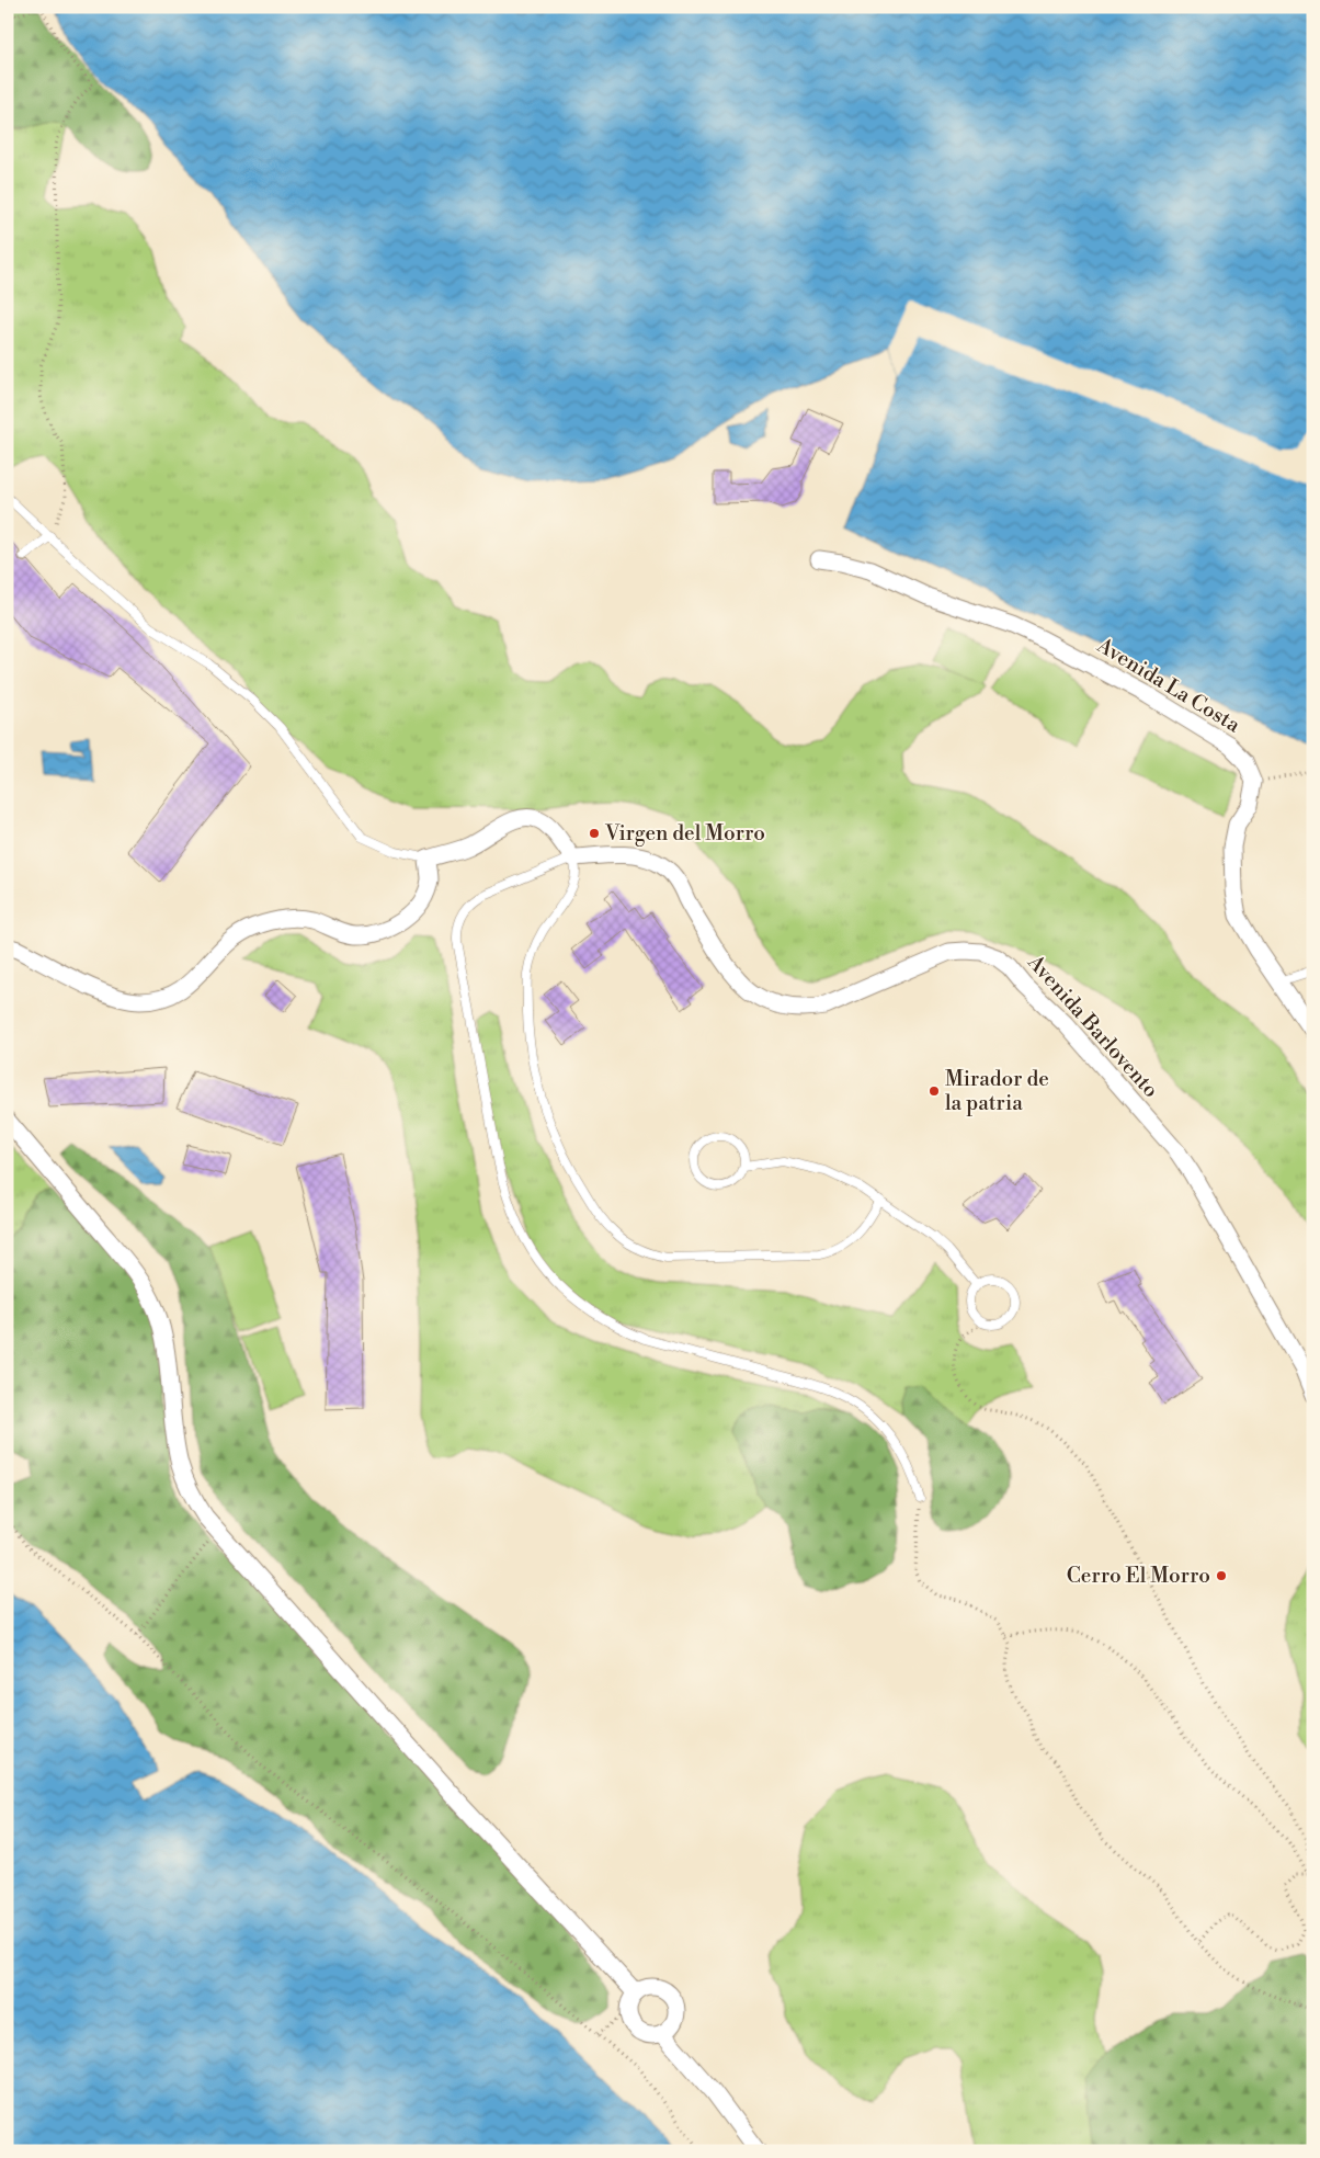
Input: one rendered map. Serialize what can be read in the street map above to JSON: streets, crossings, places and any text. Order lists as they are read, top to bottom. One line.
{"streets":{"street":["Avenida La Costa","Avenida Barlovento"]},"places":["Virgen del Morro","Mirador de la patria","Cerro El Morro"]}
